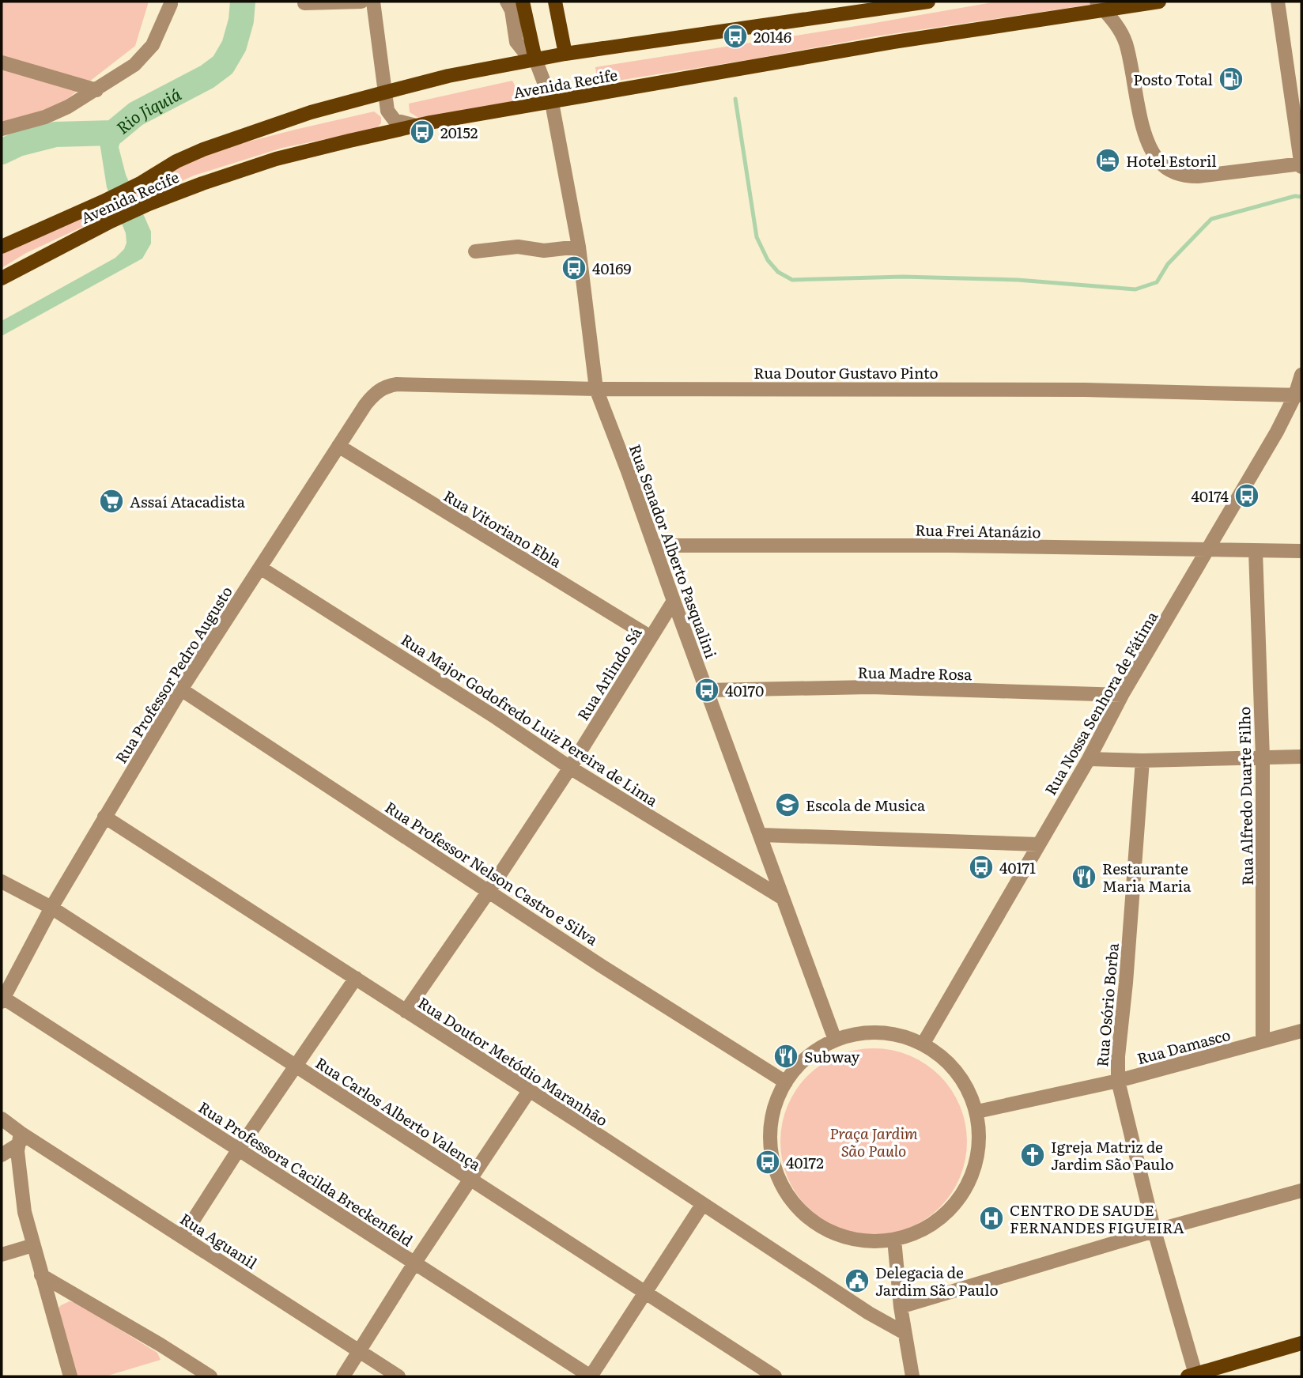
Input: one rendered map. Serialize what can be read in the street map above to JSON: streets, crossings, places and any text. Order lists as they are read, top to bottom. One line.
{"streets":{"main road":["Avenida Recife"],"street":["Rua Doutor Gustavo Pinto","Rua Vitoriano Ebla","Rua Frei Atanázio","Rua Senador Alberto Pasqualini","Rua Madre Rosa","Rua Arlindo Sá","Rua Professor Pedro Augusto","Rua Nossa Senhora de Fátima","Rua Major Godofredo Luiz Pereira de Lima","Rua Alfredo Duarte Filho","Rua Professor Nelson Castro e Silva","Rua Osório Borba","Rua Damasco","Rua Doutor Metódio Maranhão","Rua Carlos Alberto Valença","Rua Professora Cacilda Breckenfeld","Rua Aguanil"]},"crossings":[["Avenida Recife","Rua Senador Alberto Pasqualini"],["Rua Doutor Gustavo Pinto","Rua Senador Alberto Pasqualini"],["Rua Doutor Gustavo Pinto","Rua Professor Pedro Augusto"],["Rua Doutor Gustavo Pinto","Rua Nossa Senhora de Fátima"],["Rua Vitoriano Ebla","Rua Arlindo Sá"],["Rua Vitoriano Ebla","Rua Professor Pedro Augusto"],["Rua Frei Atanázio","Rua Senador Alberto Pasqualini"],["Rua Frei Atanázio","Rua Nossa Senhora de Fátima"],["Rua Frei Atanázio","Rua Alfredo Duarte Filho"],["Rua Senador Alberto Pasqualini","Rua Madre Rosa"],["Rua Senador Alberto Pasqualini","Rua Arlindo Sá"],["Rua Senador Alberto Pasqualini","Rua Major Godofredo Luiz Pereira de Lima"],["Rua Madre Rosa","Rua Nossa Senhora de Fátima"],["Rua Arlindo Sá","Rua Major Godofredo Luiz Pereira de Lima"],["Rua Arlindo Sá","Rua Professor Nelson Castro e Silva"],["Rua Arlindo Sá","Rua Doutor Metódio Maranhão"],["Rua Professor Pedro Augusto","Rua Major Godofredo Luiz Pereira de Lima"],["Rua Professor Pedro Augusto","Rua Professor Nelson Castro e Silva"],["Rua Professor Pedro Augusto","Rua Doutor Metódio Maranhão"],["Rua Professor Pedro Augusto","Rua Carlos Alberto Valença"],["Rua Professor Pedro Augusto","Rua Professora Cacilda Breckenfeld"],["Rua Alfredo Duarte Filho","Rua Damasco"],["Rua Osório Borba","Rua Damasco"]],"water":["Rio Jiquiá"],"parks":["Praça Jardim São Paulo"],"places":{"bus stop":["20146","20152","40169","40174","40170","40171","40172"],"fuel station":["Posto Total"],"hotel":["Hotel Estoril"],"supermarket":["Assaí Atacadista"],"school or university":["Escola de Musica"],"restaurant":["Restaurante Maria Maria","Subway"],"church":["Igreja Matriz de Jardim São Paulo"],"hospital":["CENTRO DE SAUDE FERNANDES FIGUEIRA"],"public building":["Delegacia de Jardim São Paulo"]}}
